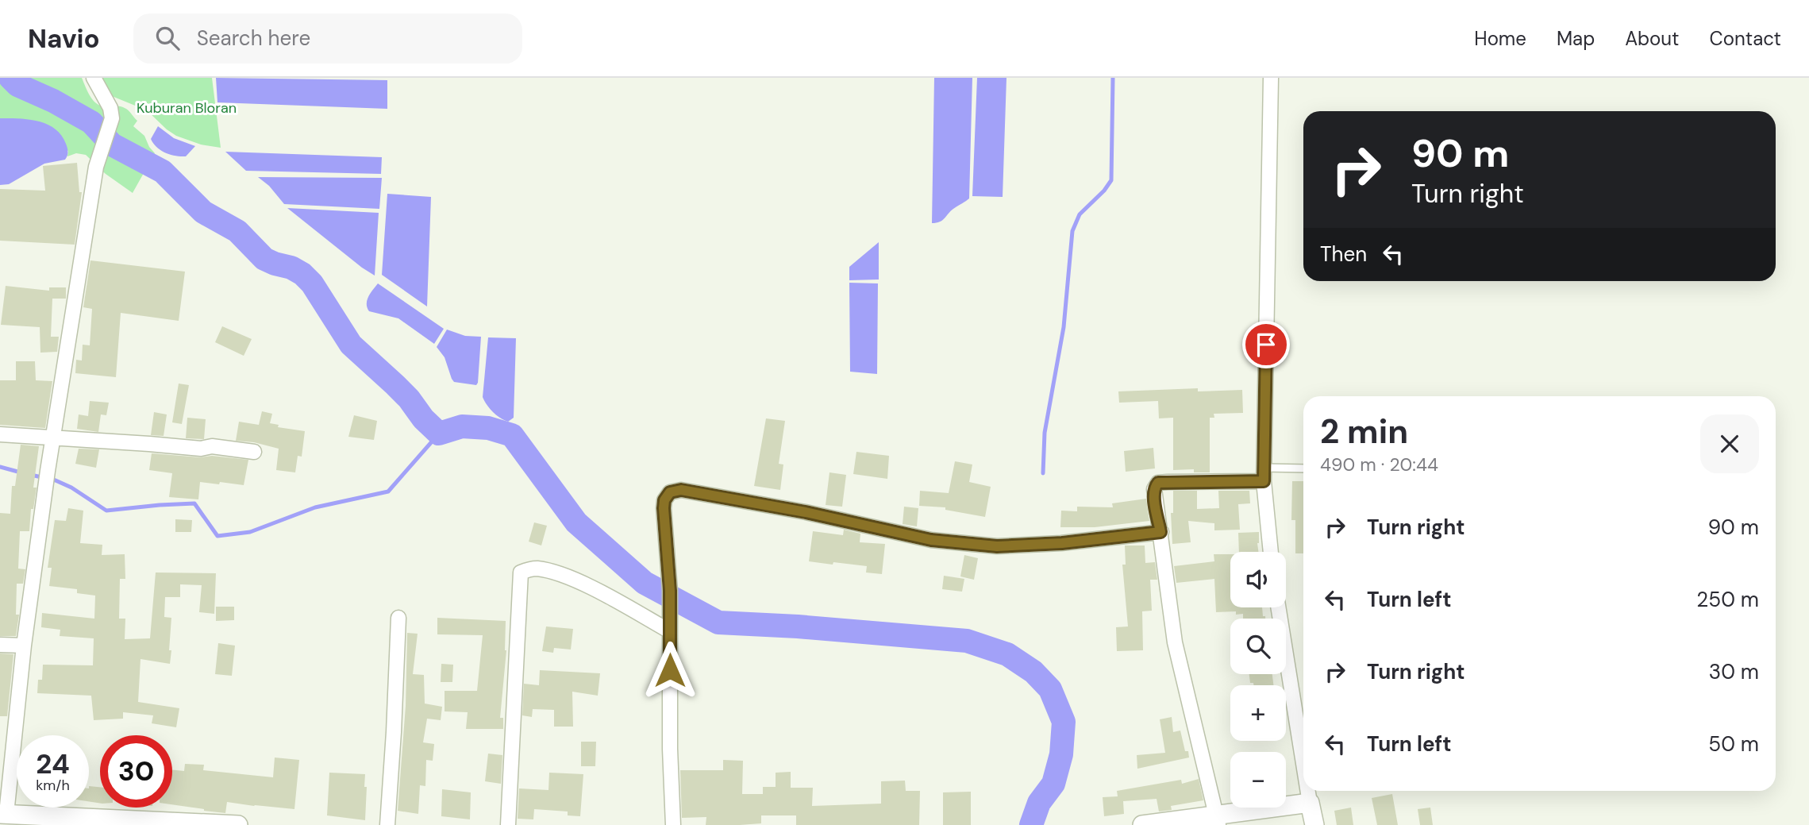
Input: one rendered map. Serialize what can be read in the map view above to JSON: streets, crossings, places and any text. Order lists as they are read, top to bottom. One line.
{"parks":["Kuburan Bloran"],"page":{"header":"Navio","search":"Search here","nav":["Home","Map","About","Contact"],"turn":["90 m","Turn right"],"then":"Then","heading":["2 min","490 m · 20:44"],"list":[{"name":"Turn right","value":"90 m"},{"name":"Turn left","value":"250 m"},{"name":"Turn right","value":"30 m"},{"name":"Turn left","value":"50 m"}],"map_buttons":["+","−"],"speed":"24 km/h","limit":"30"}}
